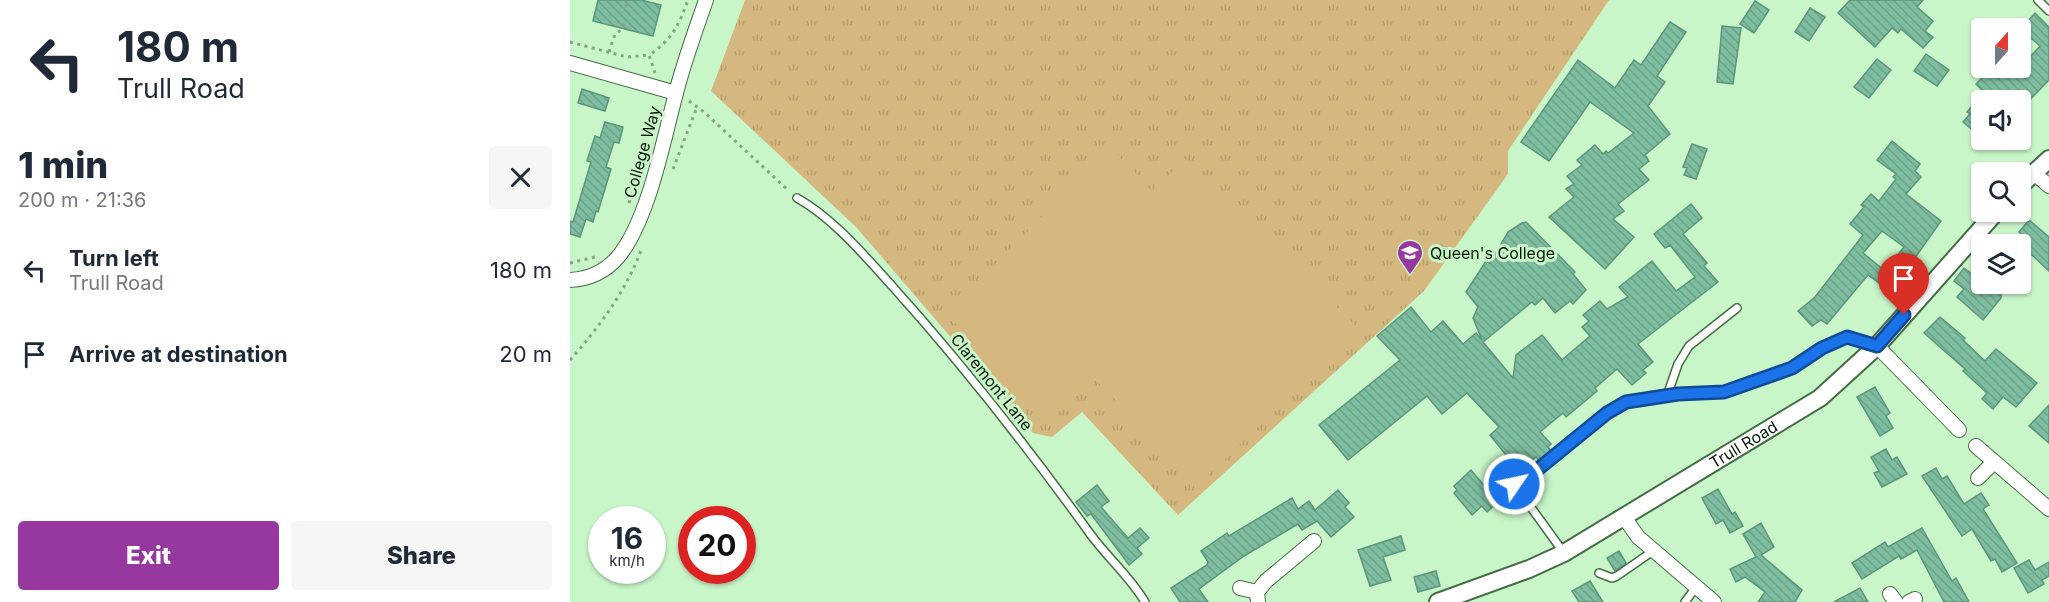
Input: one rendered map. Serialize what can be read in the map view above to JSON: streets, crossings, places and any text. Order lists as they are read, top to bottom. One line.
{"streets":{"street":["College Way","Trull Road"],"lane":["Claremont Lane"]},"places":{"school or university":["Queen's College"]},"north":"top","page":{"turn":["180 m","Trull Road"],"heading":["1 min","200 m · 21:36"],"list":[{"name":"Turn left","note":"Trull Road","value":"180 m"},{"name":"Arrive at destination","value":"20 m"}],"speed":"16 km/h","limit":"20","buttons":["Exit","Share"]}}
